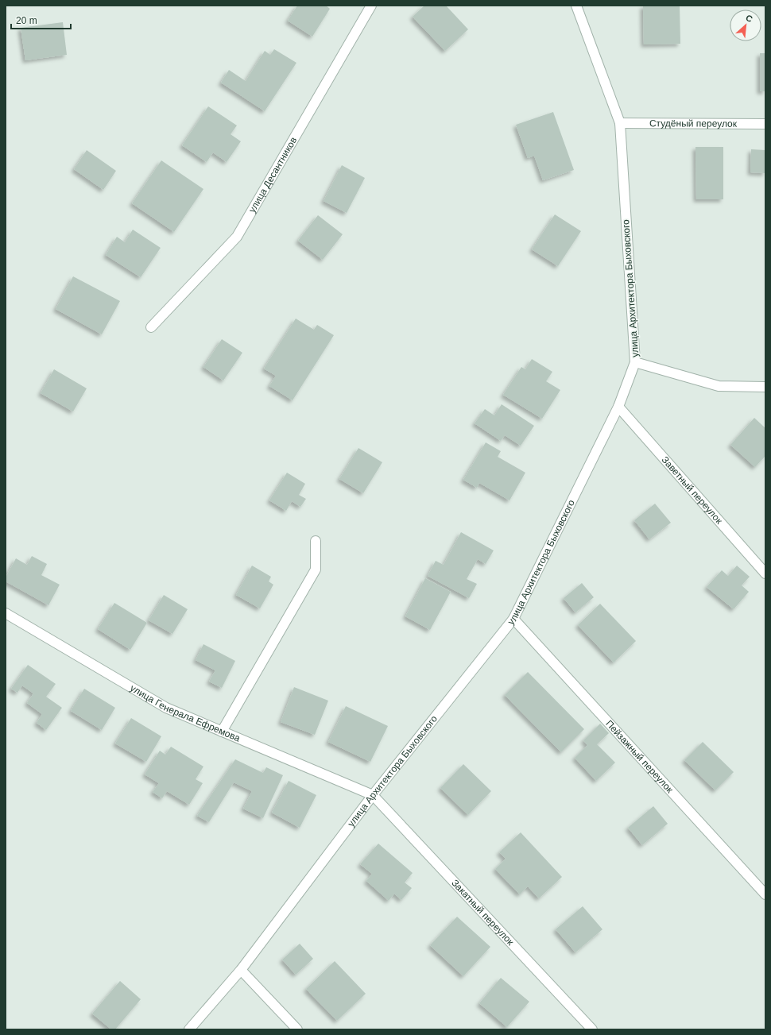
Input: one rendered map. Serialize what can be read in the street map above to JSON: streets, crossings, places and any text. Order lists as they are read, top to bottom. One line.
{"streets":{"street":["Студёный переулок","улица Десантников","улица Архитектора Быховского","Заветный переулок","улица Генерала Ефремова","Пейзажный переулок","Закатный переулок"]},"crossings":[["Студёный переулок","улица Архитектора Быховского"],["улица Архитектора Быховского","Заветный переулок"],["улица Архитектора Быховского","улица Генерала Ефремова"],["улица Архитектора Быховского","Пейзажный переулок"],["улица Архитектора Быховского","Закатный переулок"],["улица Генерала Ефремова","Закатный переулок"]],"scale_bar":"20 m","north":"top right"}
